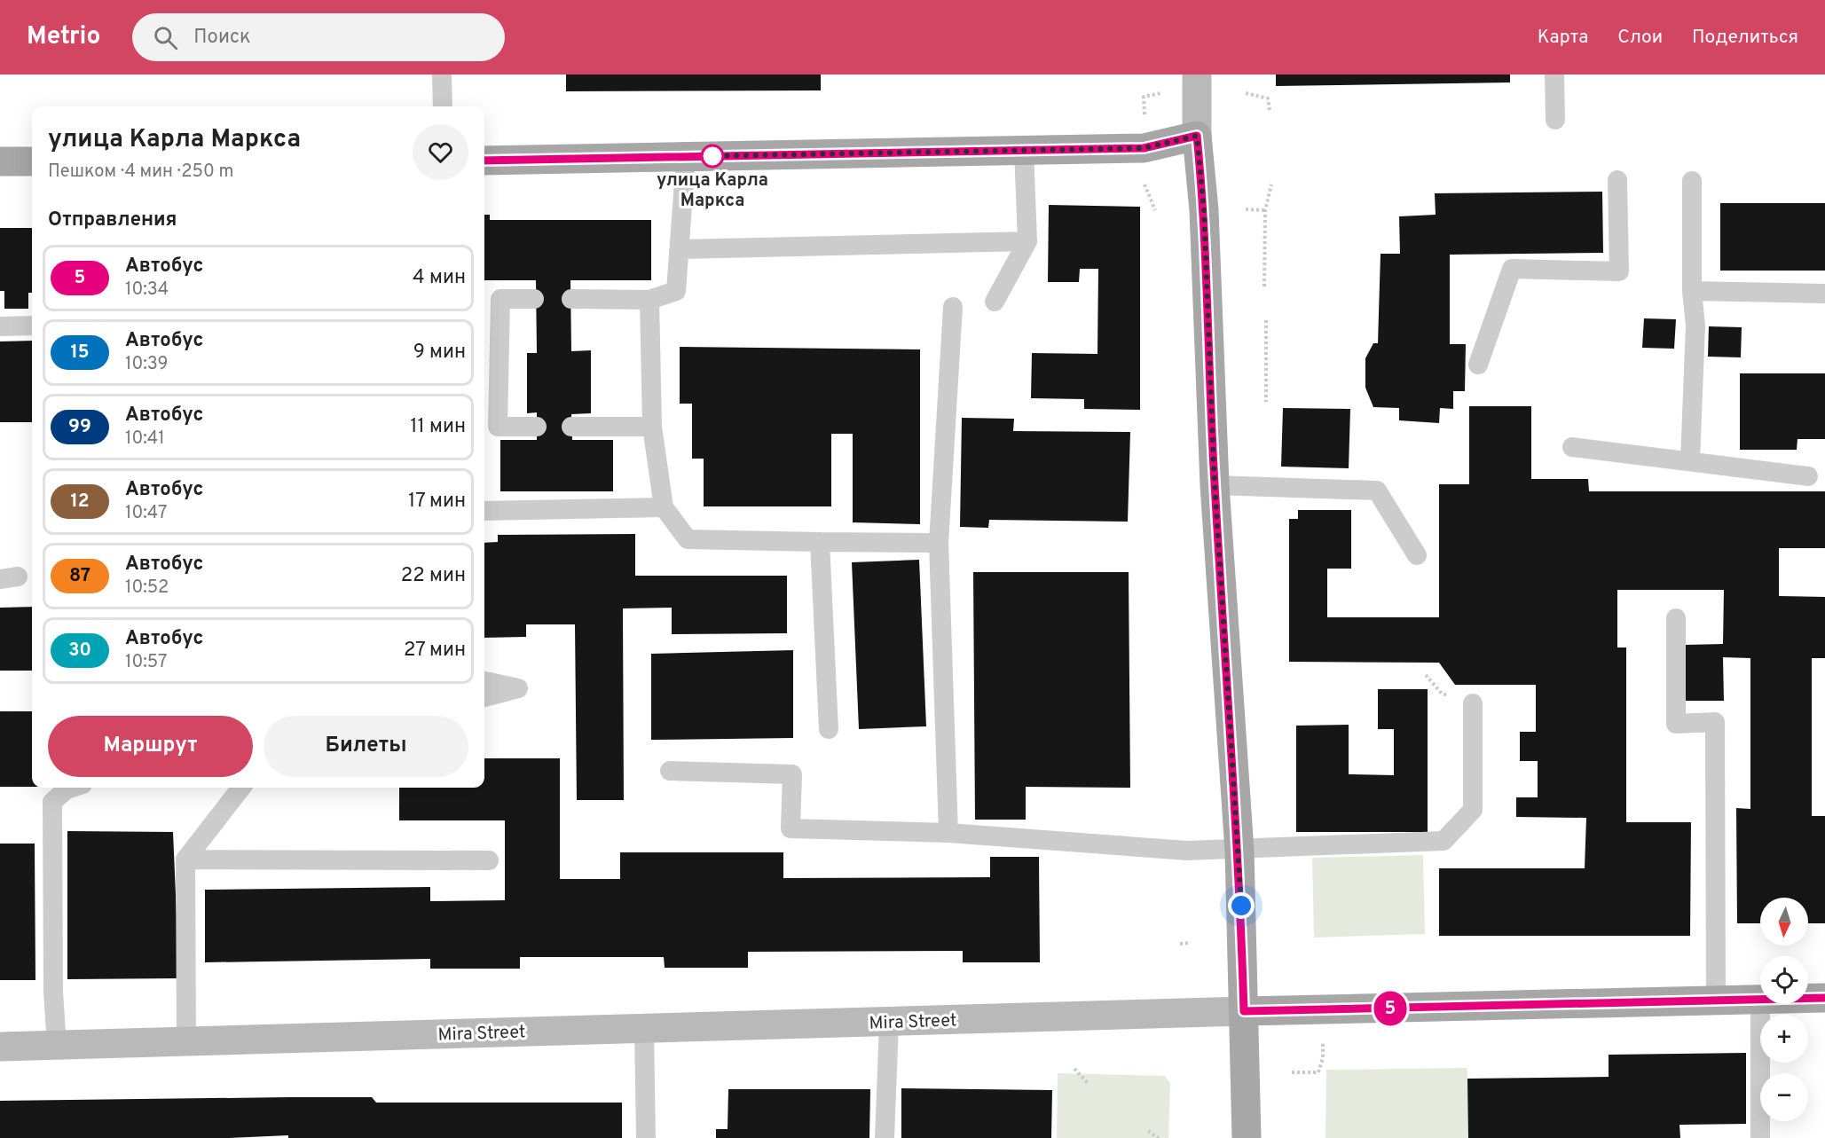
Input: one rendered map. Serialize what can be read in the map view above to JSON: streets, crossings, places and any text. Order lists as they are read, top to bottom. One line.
{"streets":{"main road":["Mira Street"]},"places":["улица Карла Маркса"],"lines":["bus line 5"],"north":"bottom","page":{"header":"Metrio","search":"Поиск","nav":["Карта","Слои","Поделиться"],"on_map":"5","heading":[["улица Карла Маркса","Пешком · 4 мин · 250 m"],"Отправления"],"list":[{"mark":"5","name":"Автобус","note":"10:34","value":"4 мин"},{"mark":"15","name":"Автобус","note":"10:39","value":"9 мин"},{"mark":"99","name":"Автобус","note":"10:41","value":"11 мин"},{"mark":"12","name":"Автобус","note":"10:47","value":"17 мин"},{"mark":"87","name":"Автобус","note":"10:52","value":"22 мин"},{"mark":"30","name":"Автобус","note":"10:57","value":"27 мин"}],"buttons":["Маршрут","Билеты"],"map_buttons":["+","−"]}}
